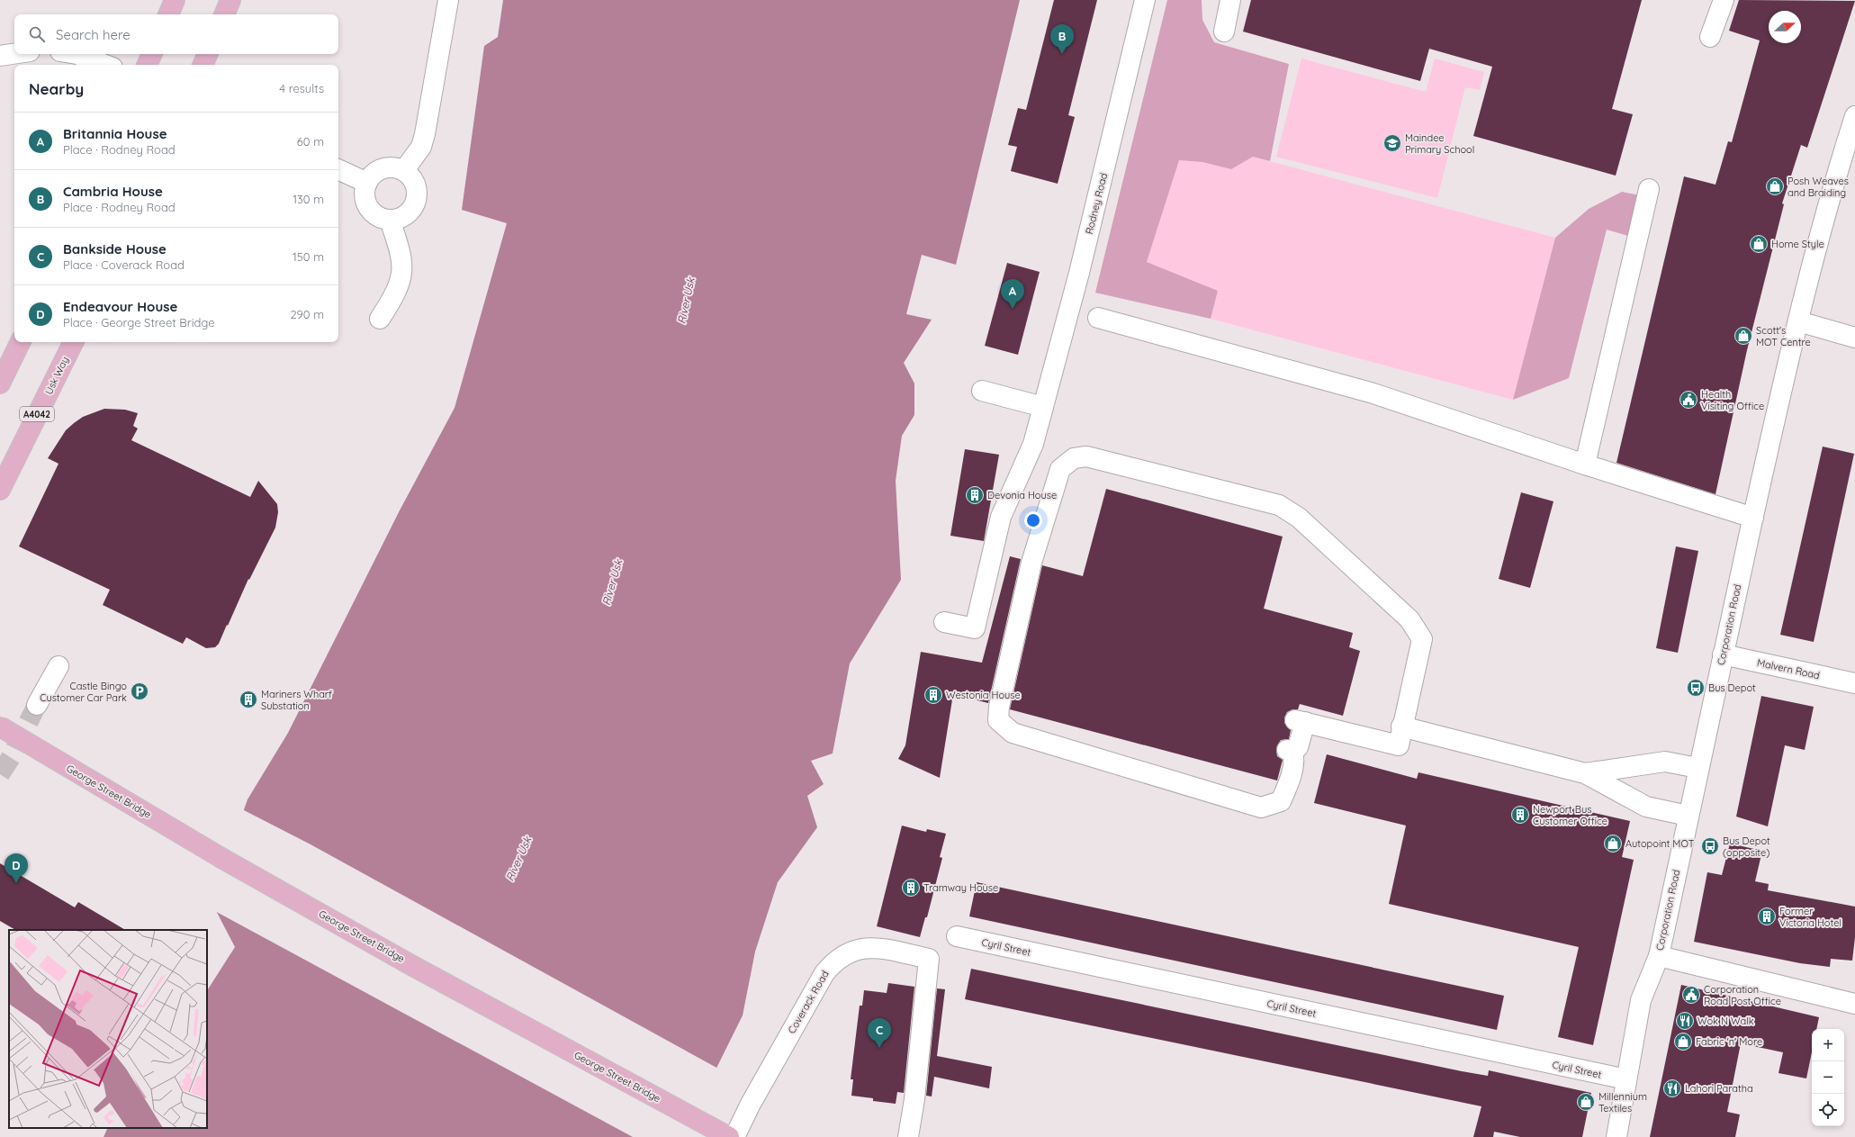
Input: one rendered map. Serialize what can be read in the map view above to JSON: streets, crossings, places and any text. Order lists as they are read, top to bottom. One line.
{"streets":{"main road":["Usk Way","A4042","George Street Bridge"],"street":["Rodney Road","Corporation Road","Malvern Road","Cyril Street","Coverack Road"]},"crossings":[["Corporation Road","Malvern Road"],["Corporation Road","Cyril Street"]],"water":["River Usk"],"places":{"school or university":["Maindee Primary School"],"shop":["Posh Weaves and Braiding","Home Style","Scott's MOT Centre","Autopoint MOT","Fabric 'n' More","Millennium Textiles"],"public building":["Health Visiting Office","Corporation Road Post Office"],"building":["Devonia House","Westonia House","Mariners Wharf Substation","Newport Bus Customer Office","Tramway House","Former Victoria Hotel"],"bus stop":["Bus Depot","Bus Depot (opposite)"],"parking":["Castle Bingo Customer Car Park"],"restaurant":["Wok N Walk","Lahori Paratha"]},"north":"right","page":{"search":"Search here","pins":["B","A","D","C"],"heading":["Nearby","4 results"],"list":[{"mark":"A","name":"Britannia House","note":"Place · Rodney Road","value":"60 m"},{"mark":"B","name":"Cambria House","note":"Place · Rodney Road","value":"130 m"},{"mark":"C","name":"Bankside House","note":"Place · Coverack Road","value":"150 m"},{"mark":"D","name":"Endeavour House","note":"Place · George Street Bridge","value":"290 m"}],"map_buttons":["+","−"]}}
